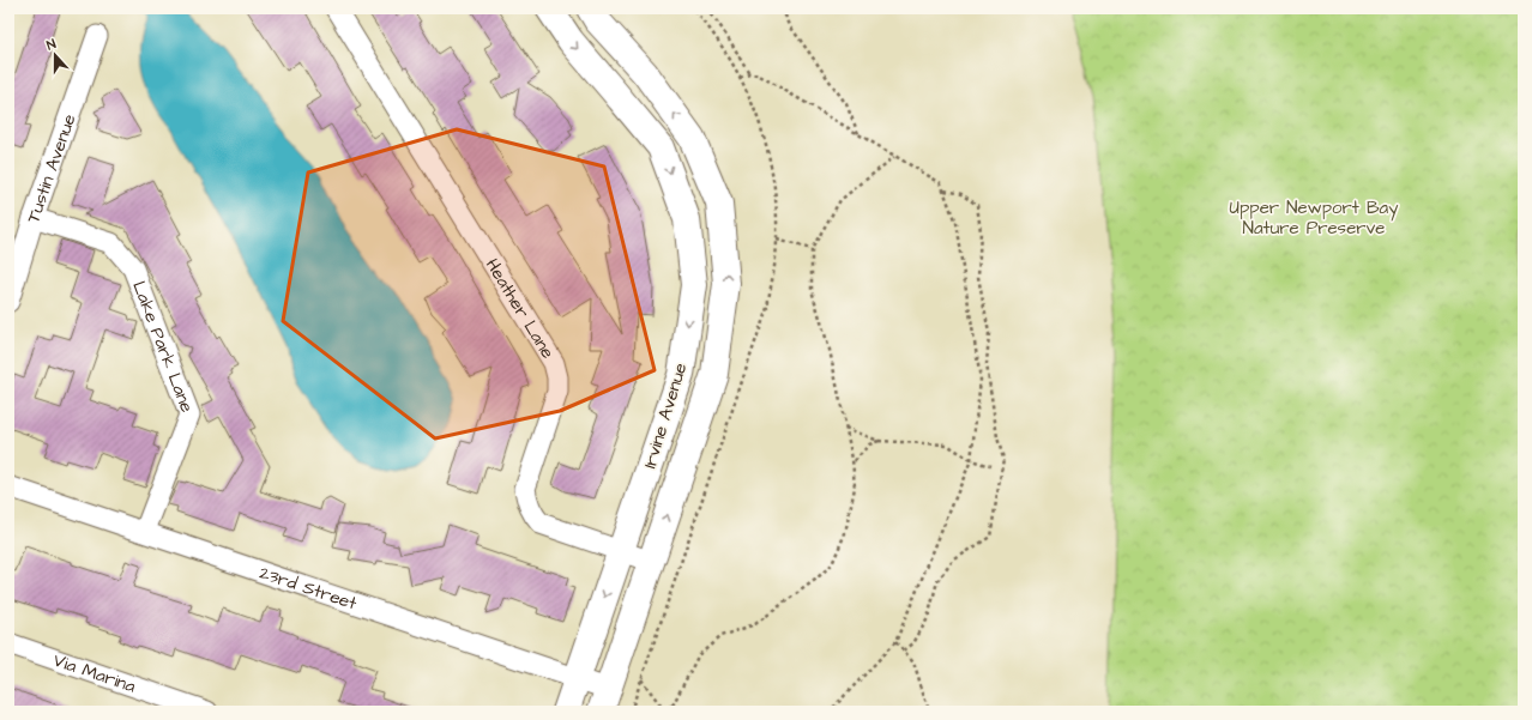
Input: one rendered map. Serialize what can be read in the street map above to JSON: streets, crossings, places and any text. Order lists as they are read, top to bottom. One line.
{"streets":{"main road":["Irvine Avenue"],"street":["Tustin Avenue","Heather Lane","Lake Park Lane","23rd Street","Via Marina"]},"crossings":[["Tustin Avenue","Lake Park Lane"],["Heather Lane","Irvine Avenue"],["Lake Park Lane","23rd Street"],["Irvine Avenue","23rd Street"]],"parks":["Upper Newport Bay Nature Preserve"],"north":"top"}
